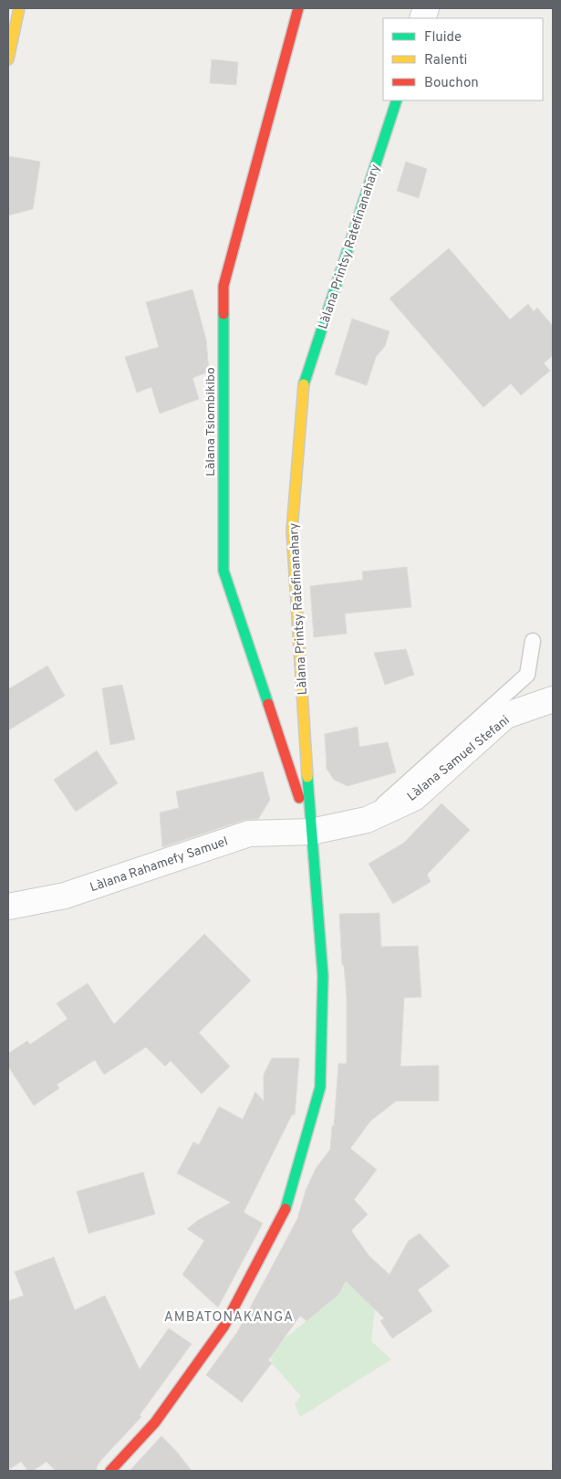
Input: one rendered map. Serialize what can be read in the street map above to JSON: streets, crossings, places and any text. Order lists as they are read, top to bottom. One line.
{"streets":{"street":["Làlana Printsy Ratefinanahary","Làlana Tsiombikibo","Làlana Samuel Stefani","Làlana Rahamefy Samuel"]},"crossings":[["Làlana Printsy Ratefinanahary","Làlana Tsiombikibo"],["Làlana Printsy Ratefinanahary","Làlana Samuel Stefani"],["Làlana Printsy Ratefinanahary","Làlana Rahamefy Samuel"],["Làlana Tsiombikibo","Làlana Samuel Stefani"],["Làlana Tsiombikibo","Làlana Rahamefy Samuel"],["Làlana Samuel Stefani","Làlana Rahamefy Samuel"]],"districts":["AMBATONAKANGA"],"legend":["Fluide","Ralenti","Bouchon"]}
